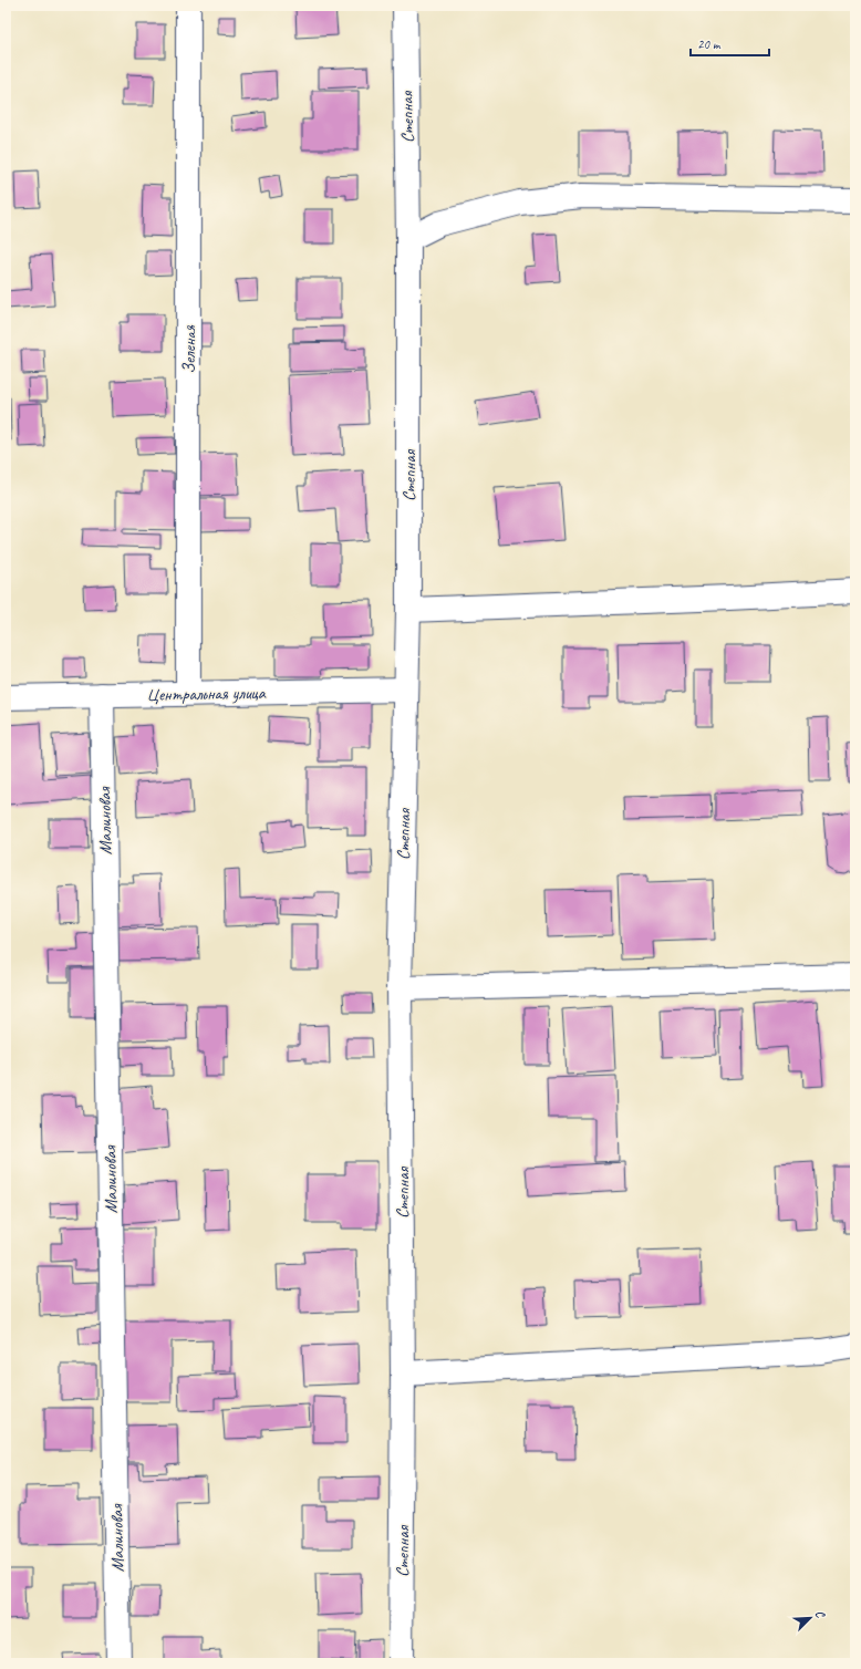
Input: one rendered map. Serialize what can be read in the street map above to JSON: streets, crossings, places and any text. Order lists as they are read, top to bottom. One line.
{"streets":{"street":["Степная","Зеленая","Центральная улица","Малиновая"]},"crossings":[["Степная","Центральная улица"],["Зеленая","Центральная улица"],["Центральная улица","Малиновая"]],"scale_bar":"20 m","north":"top right"}
